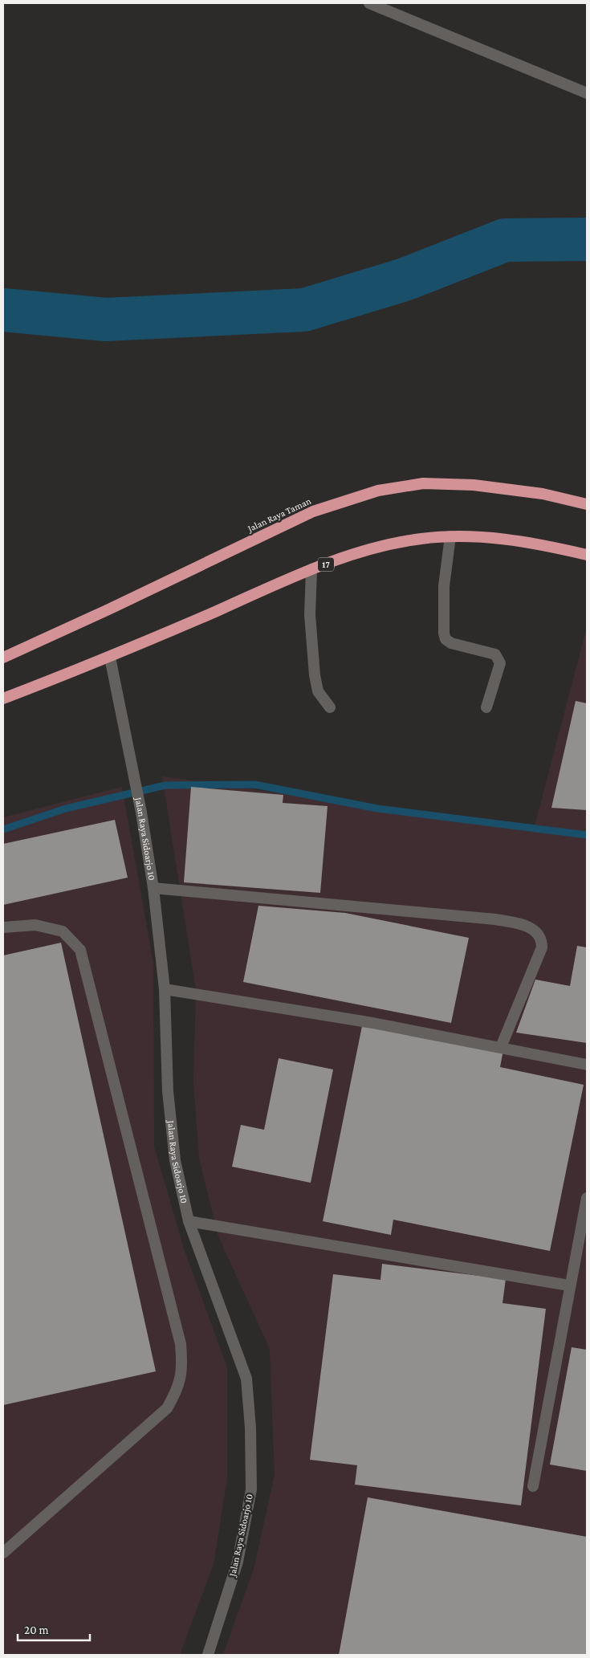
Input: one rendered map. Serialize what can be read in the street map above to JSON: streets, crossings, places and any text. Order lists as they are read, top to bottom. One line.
{"streets":{"highway":["Jalan Raya Taman","17"],"street":["Jalan Raya Sidoarjo 10"]},"crossings":[["17","Jalan Raya Sidoarjo 10"]],"scale_bar":"20 m"}
